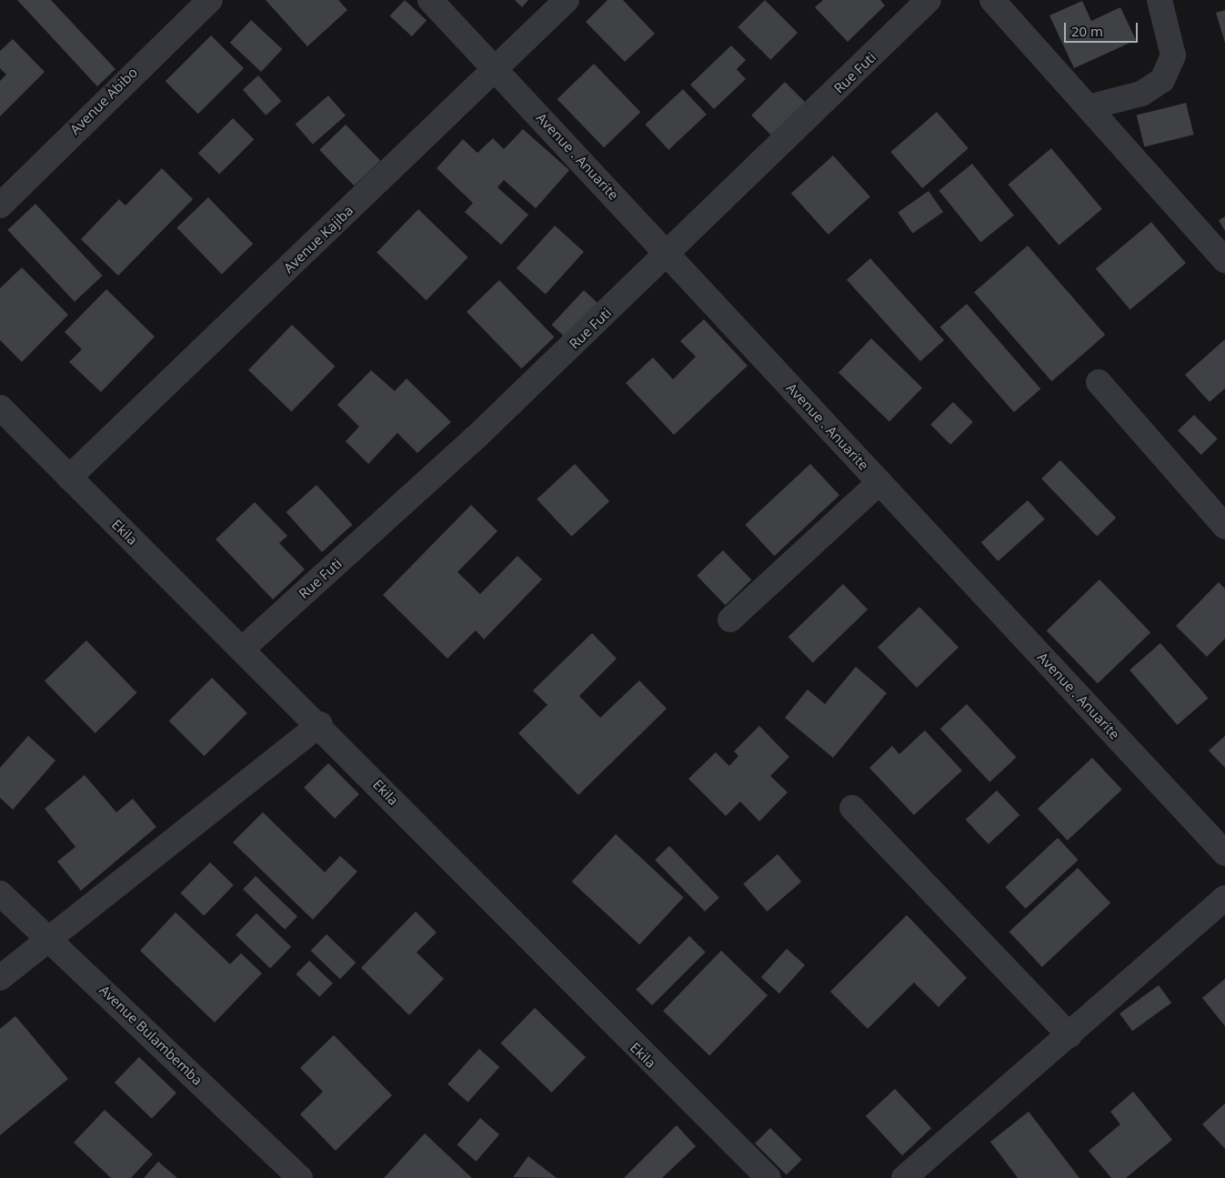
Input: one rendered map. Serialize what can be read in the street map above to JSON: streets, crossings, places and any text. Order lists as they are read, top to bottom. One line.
{"streets":{"street":["Rue Futi","Avenue Abibo","Avenue . Anuarite","Avenue Kajiba","Ekila","Avenue Bulambemba"]},"crossings":[["Rue Futi","Avenue . Anuarite"],["Rue Futi","Ekila"],["Avenue . Anuarite","Avenue Kajiba"],["Avenue Kajiba","Ekila"]],"scale_bar":"20 m"}
